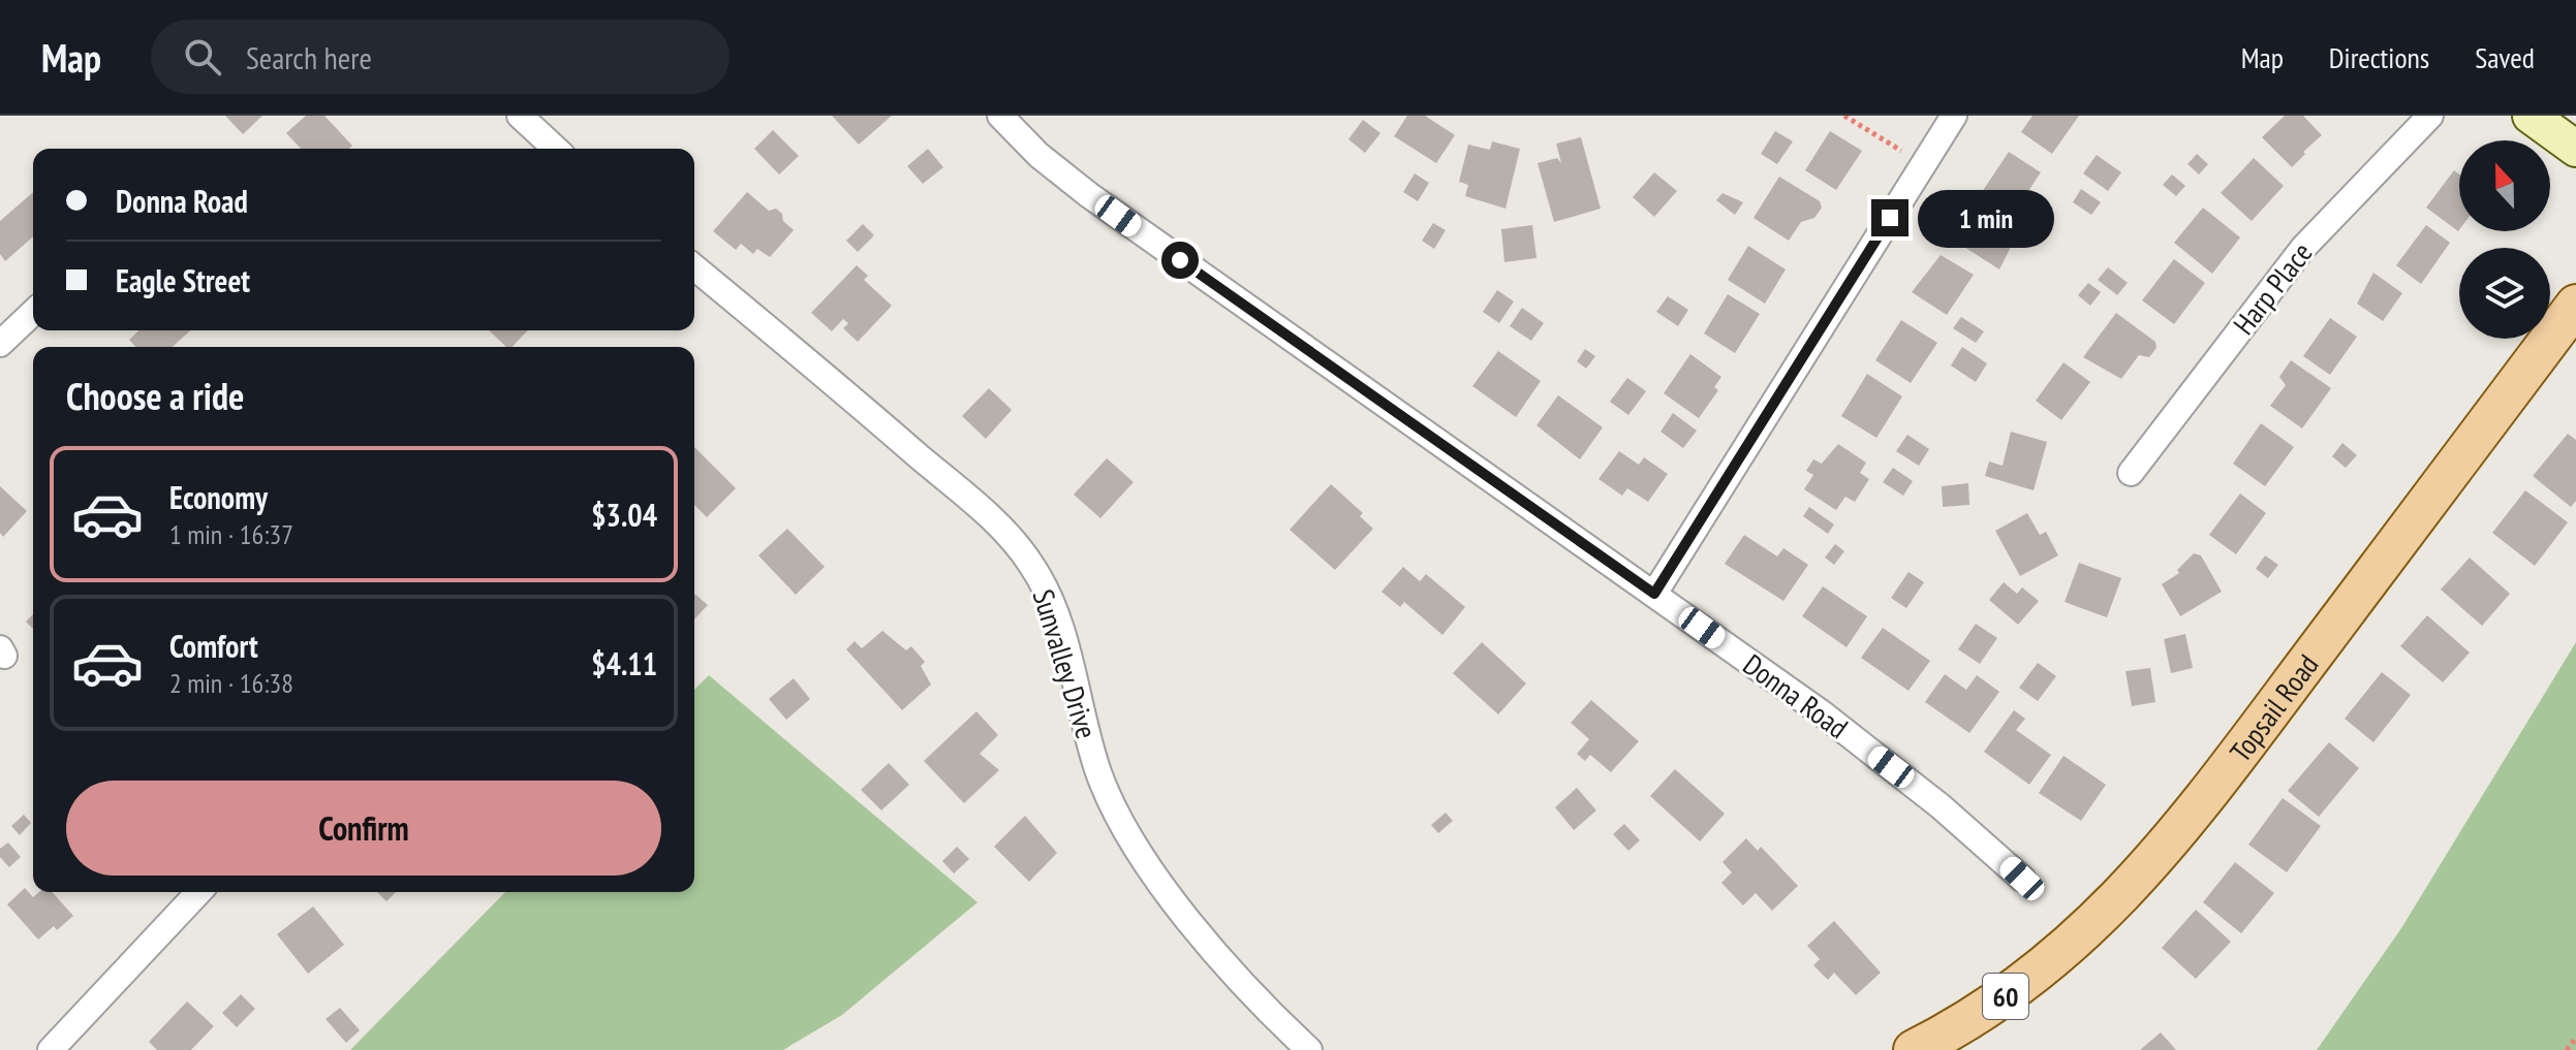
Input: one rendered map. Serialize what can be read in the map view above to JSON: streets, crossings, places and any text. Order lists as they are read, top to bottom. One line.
{"streets":{"main road":["Topsail Road","60"],"street":["Harp Place","Sunvalley Drive","Donna Road"]},"north":"top","page":{"header":"Map","search":"Search here","nav":["Map","Directions","Saved"],"banner":["Donna Road","Eagle Street"],"bubble":"1 min","heading":"Choose a ride","list":[{"name":"Economy","note":"1 min · 16:37","value":"$3.04"},{"name":"Comfort","note":"2 min · 16:38","value":"$4.11"}],"buttons":"Confirm"}}
